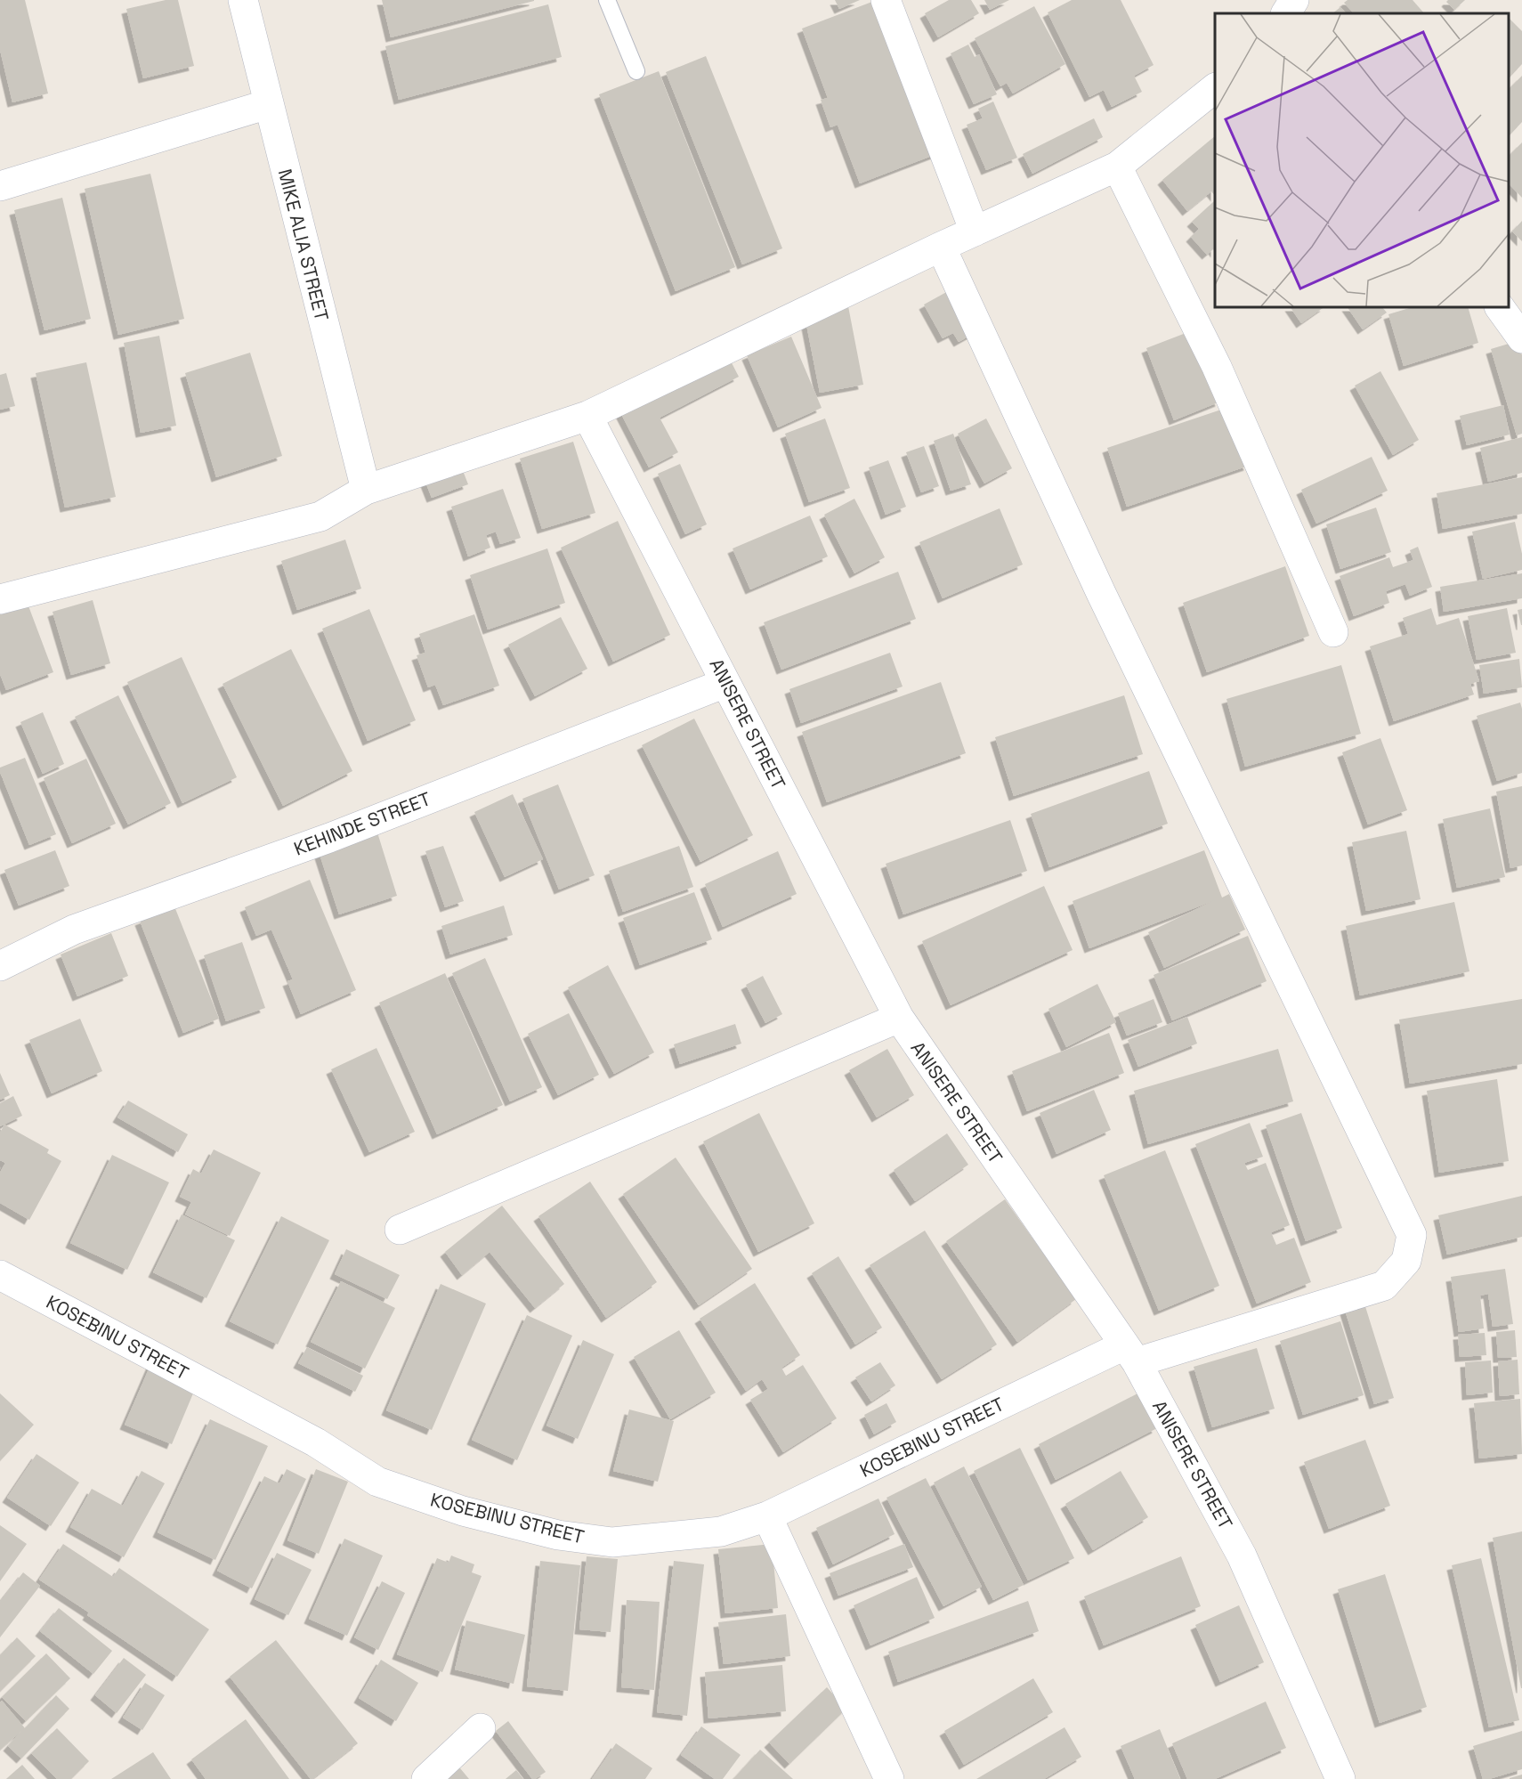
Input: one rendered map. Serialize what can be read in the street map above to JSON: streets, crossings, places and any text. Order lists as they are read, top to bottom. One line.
{"streets":{"street":["MIKE ALIA STREET","ANISERE STREET","KEHINDE STREET","KOSEBINU STREET"]},"crossings":[["ANISERE STREET","KEHINDE STREET"],["ANISERE STREET","KOSEBINU STREET"]]}
